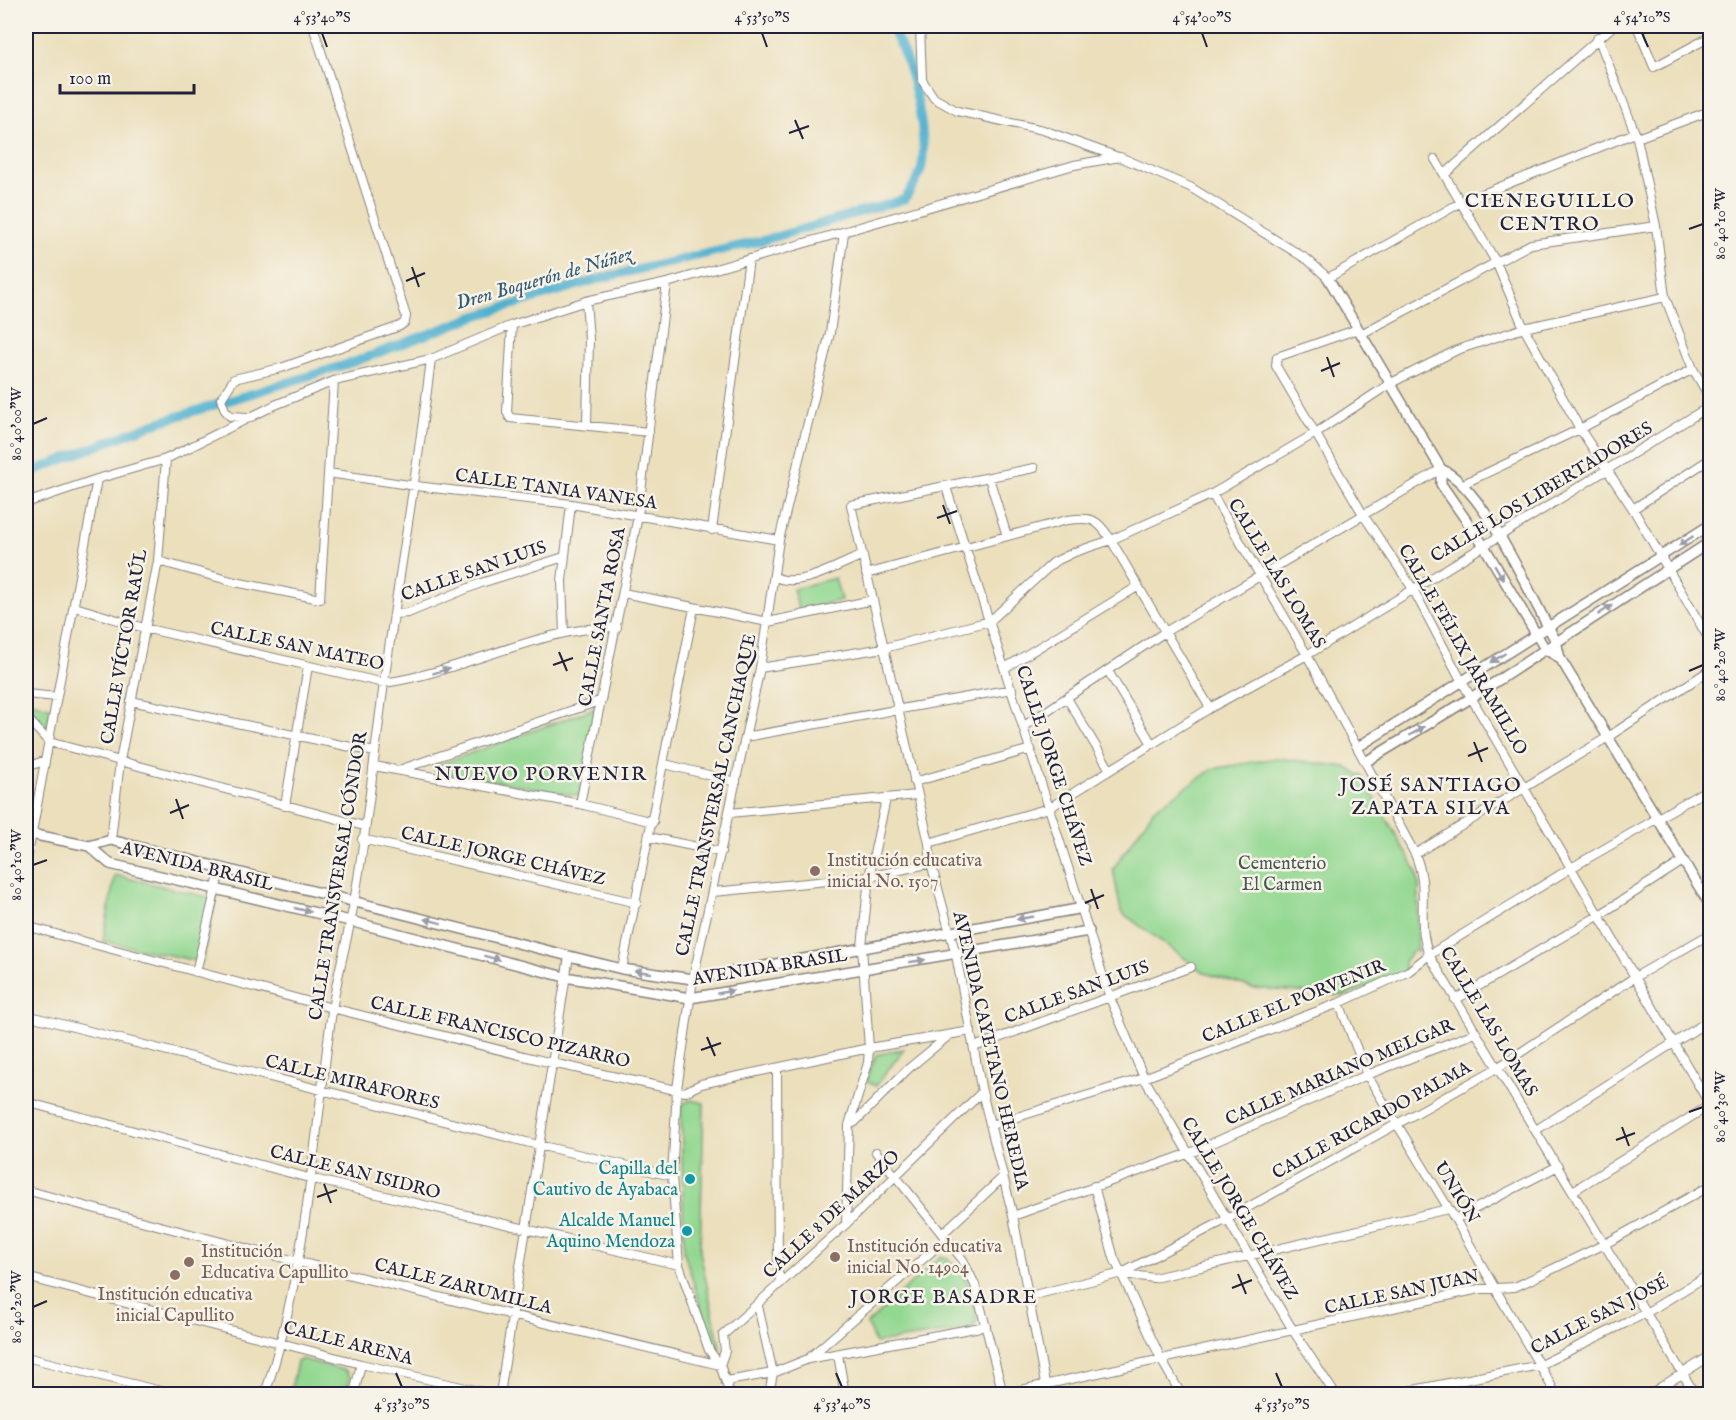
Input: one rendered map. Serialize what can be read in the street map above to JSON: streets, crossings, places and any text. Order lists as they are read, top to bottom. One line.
{"streets":{"street":["CALLE TANIA VANESA","CALLE LOS LIBERTADORES","CALLE SAN LUIS","CALLE LAS LOMAS","CALLE SANTA ROSA","CALLE VÍCTOR RAÚL","CALLE SAN MATEO","CALLE FÉLIX JARAMILLO","CALLE JORGE CHÁVEZ","CALLE TRANSVERSAL CANCHAQUE","AVENIDA BRASIL","CALLE TRANSVERSAL CÓNDOR","CALLE EL PORVENIR","CALLE FRANCISCO PIZARRO","AVENIDA CAYETANO HEREDIA","CALLE MARIANO MELGAR","CALLE MIRAFORES","CALLE RICARDO PALMA","CALLE SAN ISIDRO","UNIÓN","CALLE 8 DE MARZO","CALLE ZARUMILLA","CALLE SAN JUAN","CALLE SAN JOSÉ","CALLE ARENA"]},"crossings":[["CALLE TANIA VANESA","CALLE SANTA ROSA"],["CALLE TANIA VANESA","CALLE TRANSVERSAL CANCHAQUE"],["CALLE TANIA VANESA","CALLE TRANSVERSAL CÓNDOR"],["CALLE LOS LIBERTADORES","CALLE LAS LOMAS"],["CALLE LOS LIBERTADORES","CALLE FÉLIX JARAMILLO"],["CALLE LOS LIBERTADORES","CALLE JORGE CHÁVEZ"],["CALLE LOS LIBERTADORES","AVENIDA CAYETANO HEREDIA"],["CALLE SAN LUIS","CALLE JORGE CHÁVEZ"],["CALLE SAN LUIS","CALLE TRANSVERSAL CÓNDOR"],["CALLE SAN LUIS","AVENIDA CAYETANO HEREDIA"],["CALLE LAS LOMAS","CALLE EL PORVENIR"],["CALLE LAS LOMAS","CALLE MARIANO MELGAR"],["CALLE LAS LOMAS","CALLE RICARDO PALMA"],["CALLE LAS LOMAS","CALLE SAN JUAN"],["CALLE LAS LOMAS","CALLE SAN JOSÉ"],["CALLE SANTA ROSA","CALLE SAN MATEO"],["CALLE VÍCTOR RAÚL","CALLE SAN MATEO"],["CALLE VÍCTOR RAÚL","AVENIDA BRASIL"],["CALLE SAN MATEO","CALLE TRANSVERSAL CÓNDOR"],["CALLE FÉLIX JARAMILLO","CALLE EL PORVENIR"],["CALLE FÉLIX JARAMILLO","CALLE RICARDO PALMA"],["CALLE JORGE CHÁVEZ","AVENIDA BRASIL"],["CALLE JORGE CHÁVEZ","CALLE TRANSVERSAL CÓNDOR"],["CALLE JORGE CHÁVEZ","CALLE EL PORVENIR"],["CALLE JORGE CHÁVEZ","AVENIDA CAYETANO HEREDIA"],["CALLE JORGE CHÁVEZ","CALLE MARIANO MELGAR"],["CALLE JORGE CHÁVEZ","CALLE RICARDO PALMA"],["CALLE JORGE CHÁVEZ","CALLE SAN JUAN"],["CALLE TRANSVERSAL CANCHAQUE","AVENIDA BRASIL"],["CALLE TRANSVERSAL CANCHAQUE","CALLE FRANCISCO PIZARRO"],["CALLE TRANSVERSAL CANCHAQUE","CALLE MIRAFORES"],["CALLE TRANSVERSAL CANCHAQUE","CALLE SAN ISIDRO"],["CALLE TRANSVERSAL CANCHAQUE","CALLE 8 DE MARZO"],["CALLE TRANSVERSAL CANCHAQUE","CALLE ZARUMILLA"],["AVENIDA BRASIL","CALLE TRANSVERSAL CÓNDOR"],["AVENIDA BRASIL","AVENIDA CAYETANO HEREDIA"],["CALLE TRANSVERSAL CÓNDOR","CALLE FRANCISCO PIZARRO"],["CALLE TRANSVERSAL CÓNDOR","CALLE MIRAFORES"],["CALLE TRANSVERSAL CÓNDOR","CALLE SAN ISIDRO"],["CALLE TRANSVERSAL CÓNDOR","CALLE ZARUMILLA"],["CALLE TRANSVERSAL CÓNDOR","CALLE ARENA"],["CALLE EL PORVENIR","AVENIDA CAYETANO HEREDIA"],["CALLE EL PORVENIR","UNIÓN"],["CALLE FRANCISCO PIZARRO","AVENIDA CAYETANO HEREDIA"],["AVENIDA CAYETANO HEREDIA","CALLE MARIANO MELGAR"],["AVENIDA CAYETANO HEREDIA","CALLE RICARDO PALMA"],["AVENIDA CAYETANO HEREDIA","CALLE 8 DE MARZO"],["AVENIDA CAYETANO HEREDIA","CALLE SAN JUAN"],["CALLE MARIANO MELGAR","UNIÓN"],["CALLE RICARDO PALMA","UNIÓN"],["UNIÓN","CALLE SAN JUAN"],["UNIÓN","CALLE SAN JOSÉ"],["CALLE 8 DE MARZO","CALLE ZARUMILLA"]],"districts":["CIENEGUILLO CENTRO","NUEVO PORVENIR","JOSÉ SANTIAGO ZAPATA SILVA","JORGE BASADRE"],"water":["Dren Boquerón de Núñez"],"parks":["Cementerio El Carmen"],"places":["Institución educativa inicial No. 1507","Capilla del Cautivo de Ayabaca","Alcalde Manuel Aquino Mendoza","Institución educativa inicial No. 14904","Institución Educativa Capullito","Institución educativa inicial Capullito"],"scale_bar":"100 m","coordinates":["4°53'40\"S","4°53'50\"S","4°54'00\"S","4°54'10\"S","80°40'10\"W","80°40'00\"W","80°40'20\"W","80°40'30\"W","4°53'30\"S"]}
